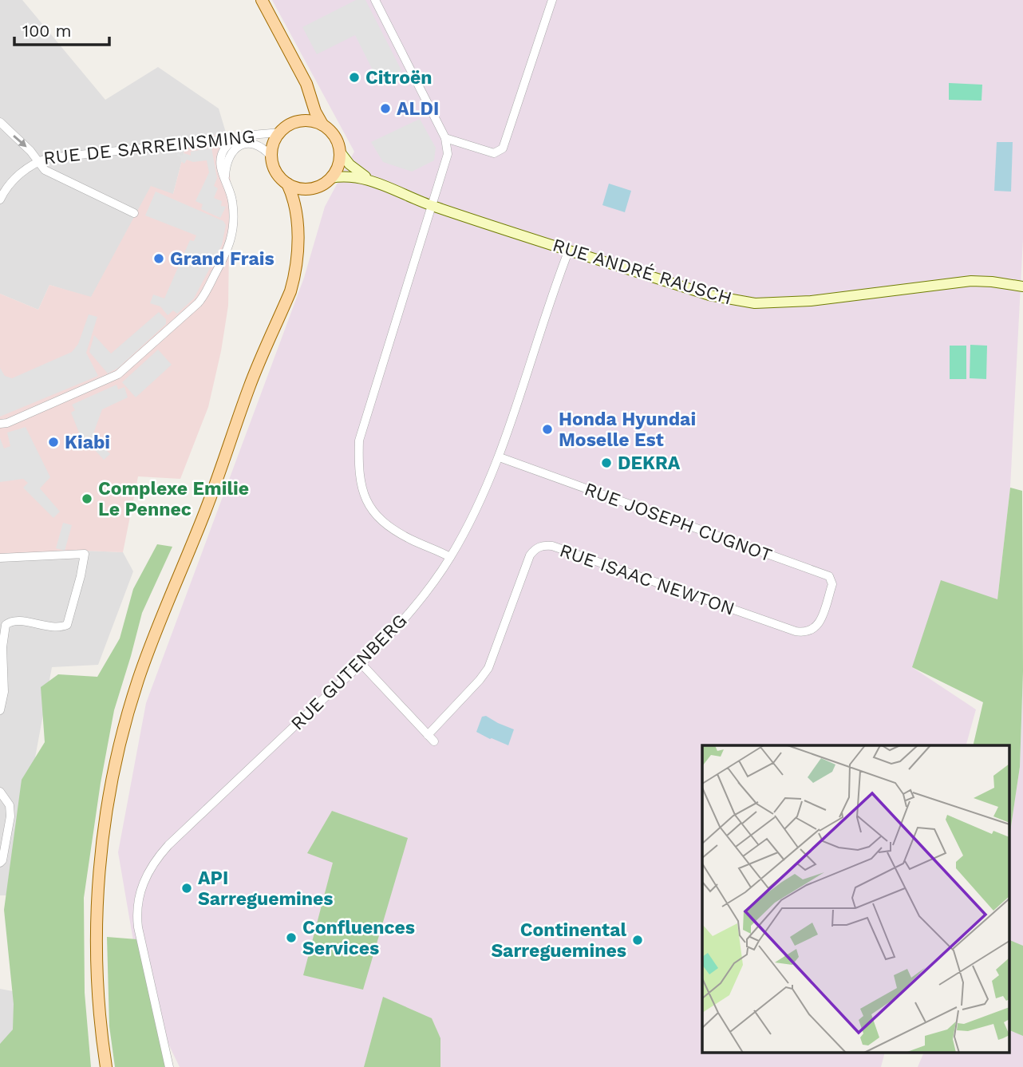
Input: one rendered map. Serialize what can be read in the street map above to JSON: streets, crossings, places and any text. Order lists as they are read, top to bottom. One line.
{"streets":{"street":["RUE DE SARREINSMING","RUE ANDRÉ RAUSCH","RUE JOSEPH CUGNOT","RUE ISAAC NEWTON","RUE GUTENBERG"]},"crossings":[["RUE DE SARREINSMING","RUE ANDRÉ RAUSCH"],["RUE ANDRÉ RAUSCH","RUE GUTENBERG"],["RUE JOSEPH CUGNOT","RUE ISAAC NEWTON"],["RUE JOSEPH CUGNOT","RUE GUTENBERG"],["RUE ISAAC NEWTON","RUE GUTENBERG"]],"places":["Citroën","ALDI","Grand Frais","Honda Hyundai Moselle Est","Kiabi","DEKRA","Complexe Emilie Le Pennec","API Sarreguemines","Confluences Services","Continental Sarreguemines"],"scale_bar":"100 m"}
